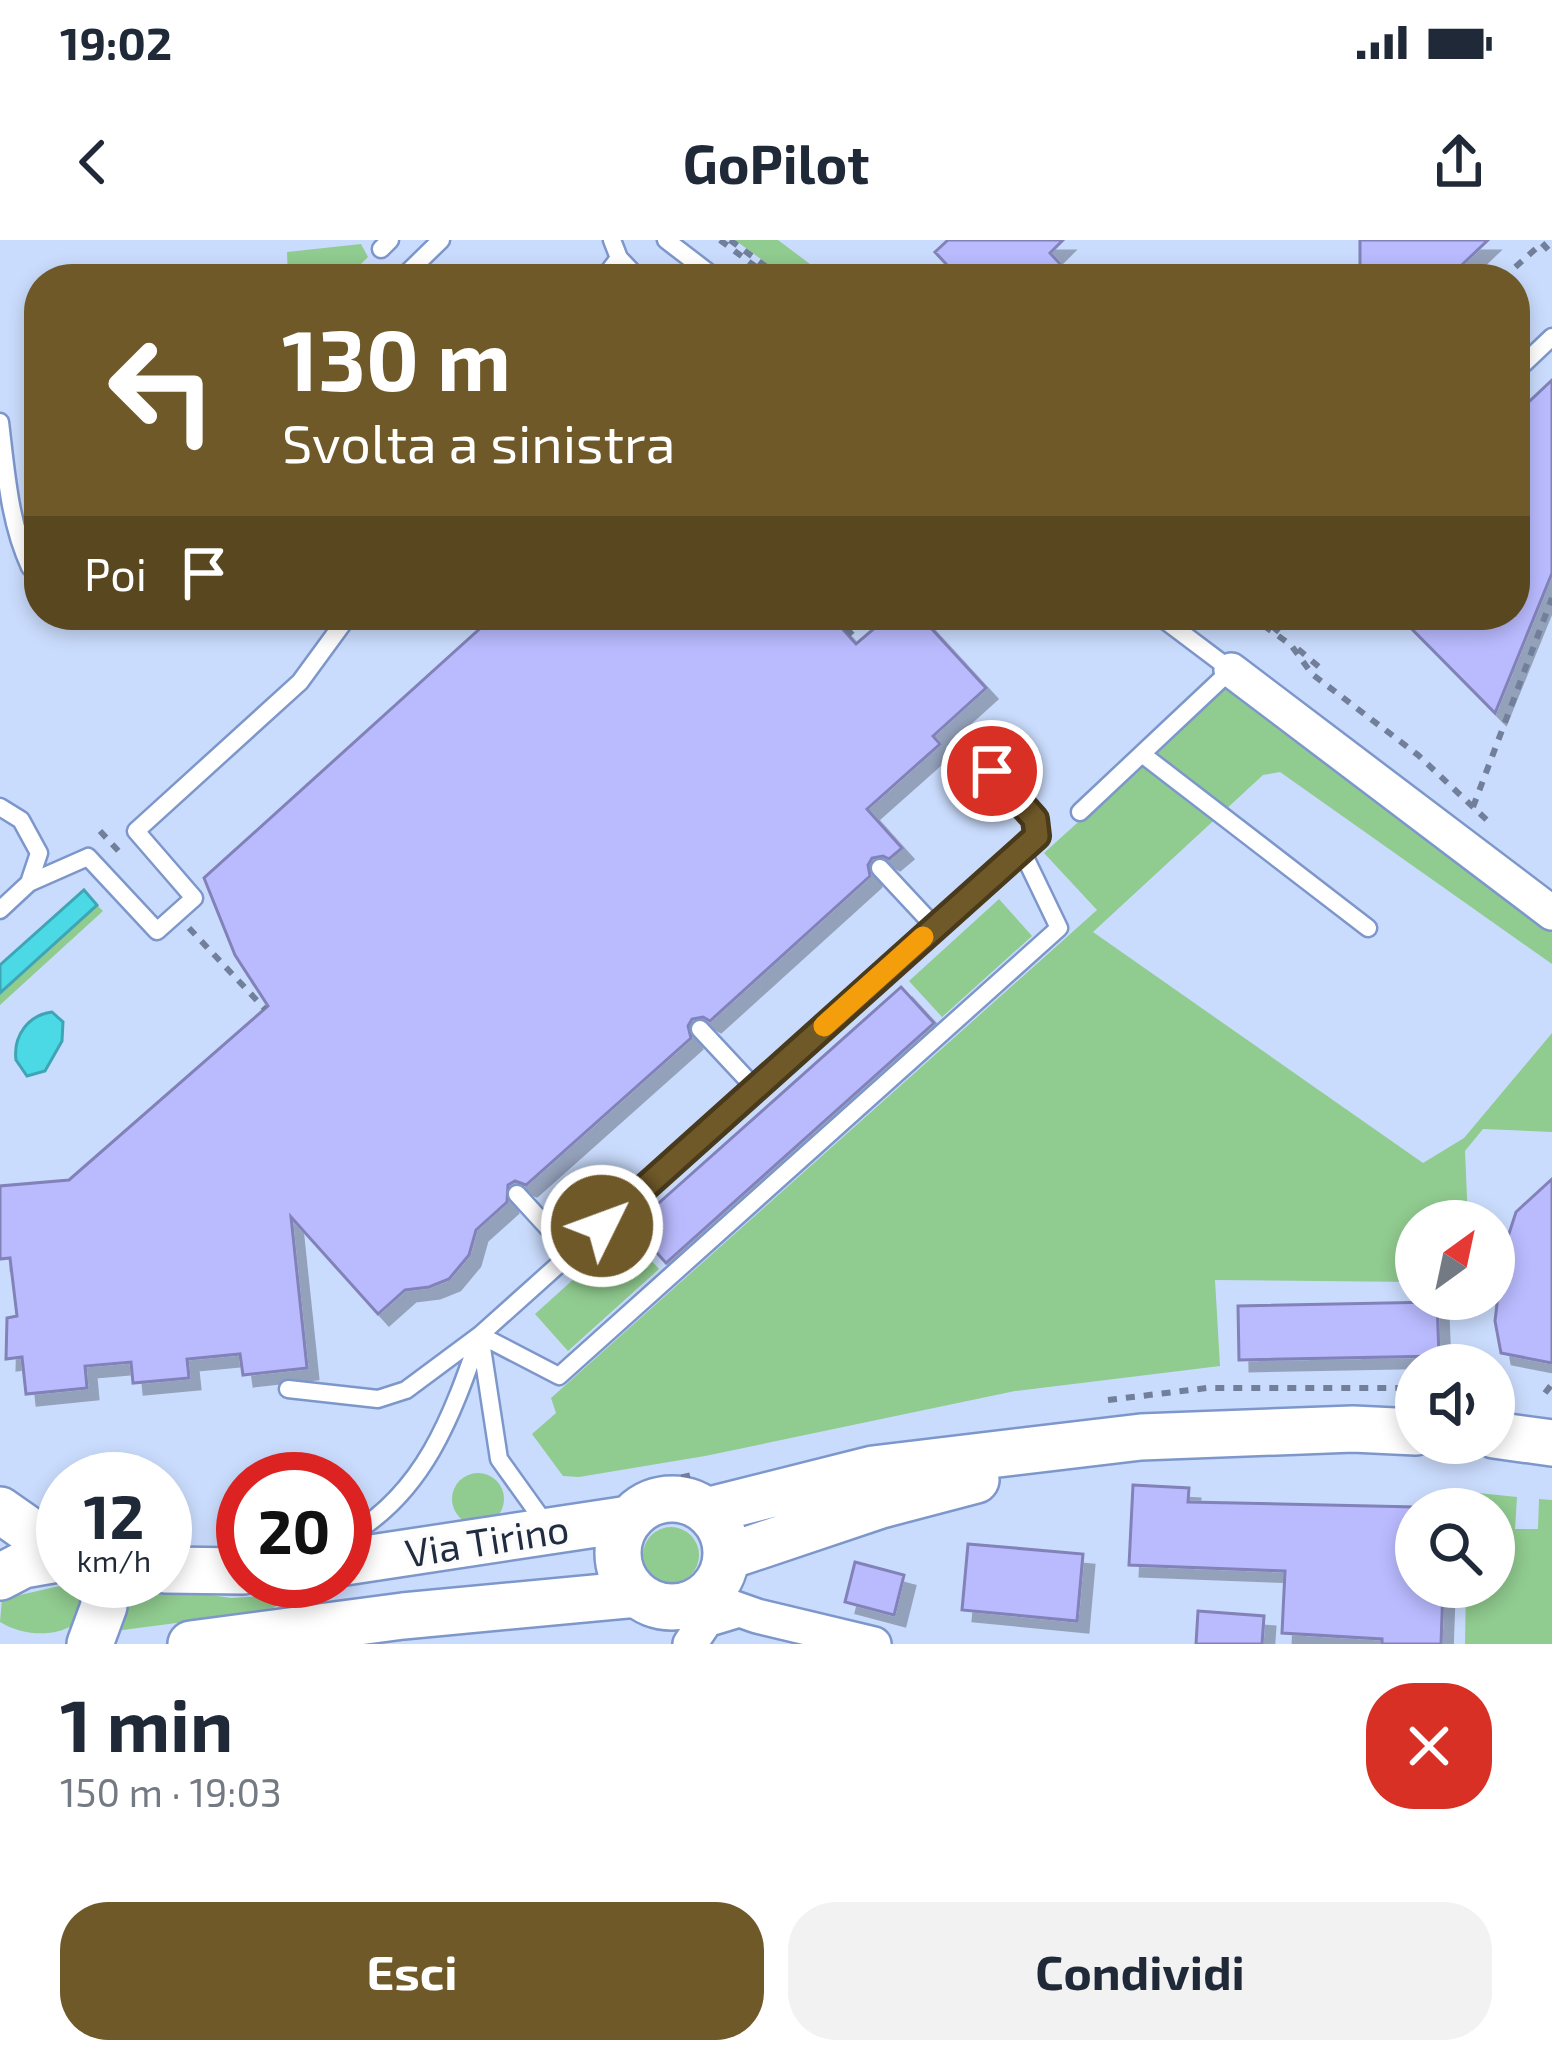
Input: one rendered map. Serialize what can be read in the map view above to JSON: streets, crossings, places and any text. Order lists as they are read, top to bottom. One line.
{"streets":{"street":["Via Tirino"]},"north":"top right","page":{"status":"19:02","header":"GoPilot","turn":["130 m","Svolta a sinistra"],"then":"Poi","speed":"12 km/h","limit":"20","heading":["1 min","150 m · 19:03"],"buttons":["Esci","Condividi"]}}
